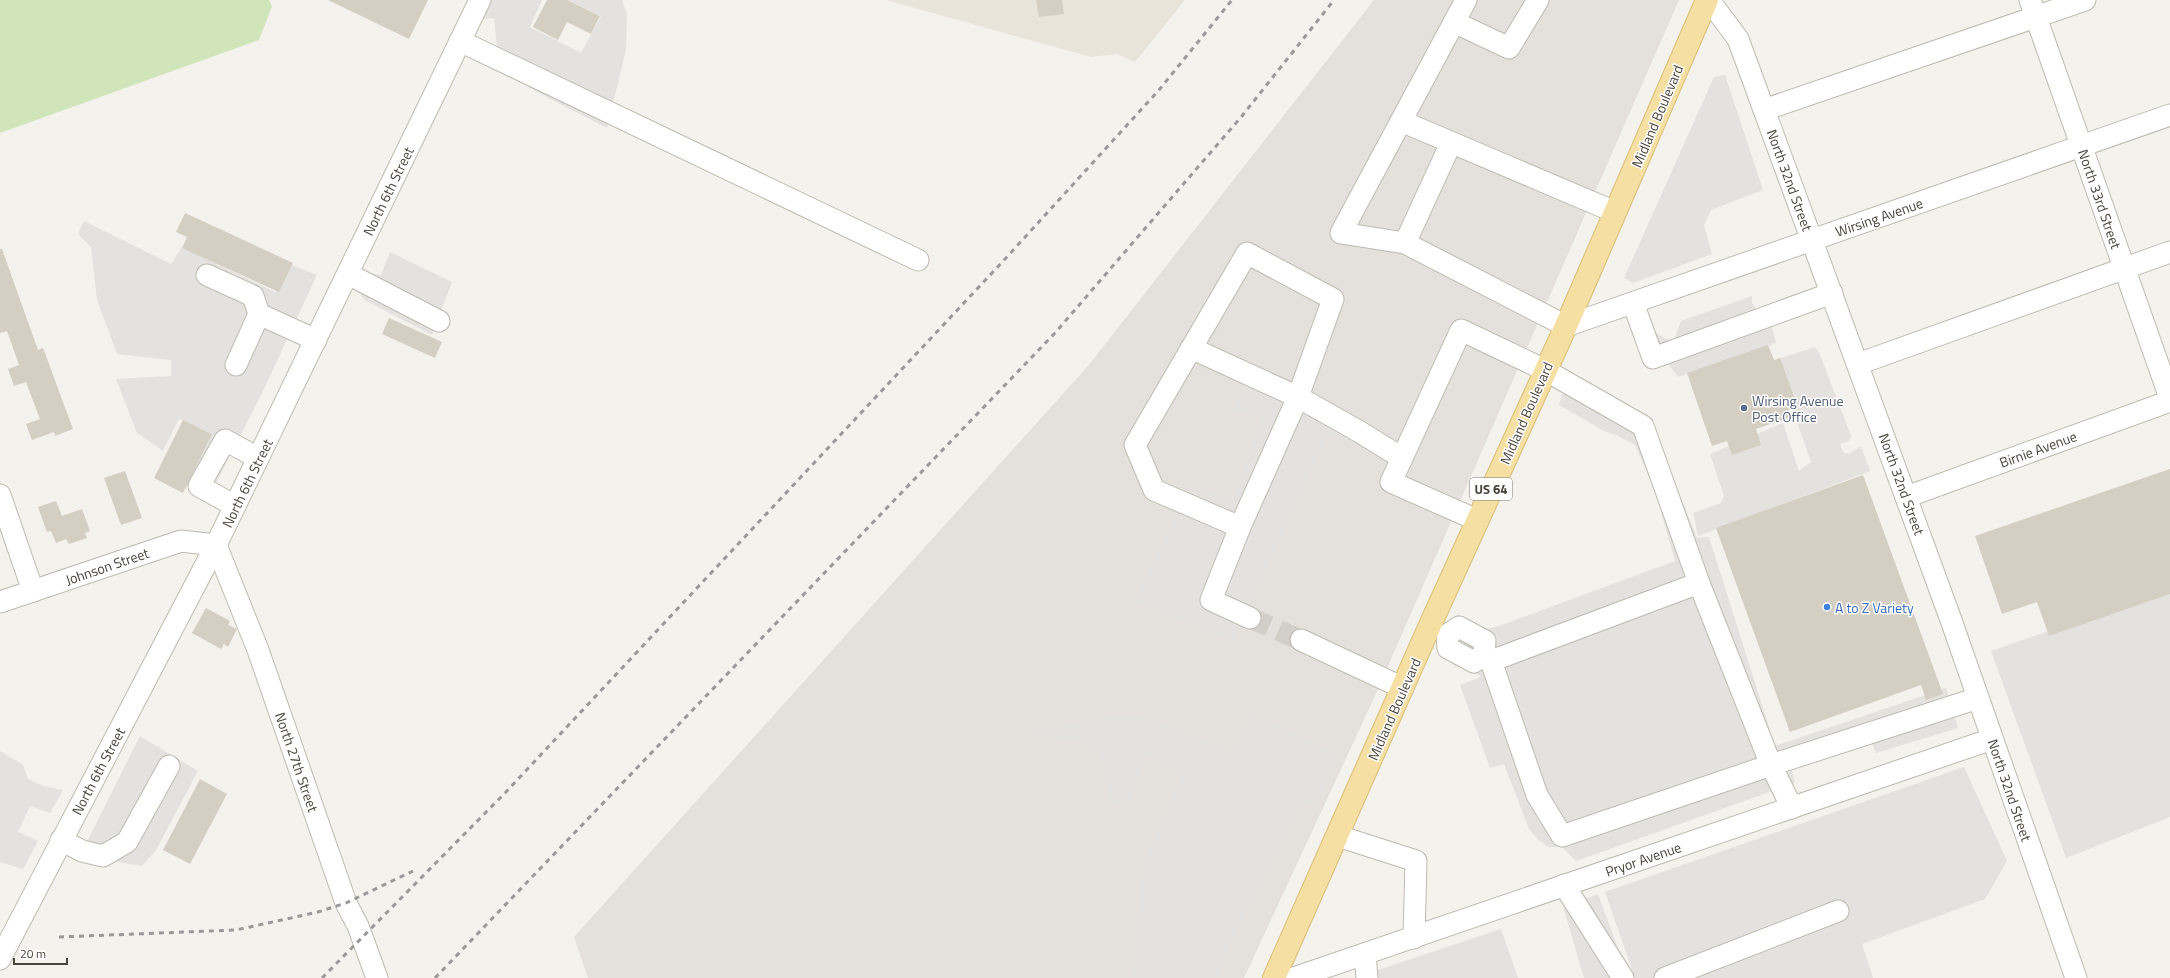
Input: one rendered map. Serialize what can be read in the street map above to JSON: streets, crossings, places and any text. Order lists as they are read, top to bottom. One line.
{"streets":{"main road":["Midland Boulevard","US 64"],"street":["North 32nd Street","North 6th Street","North 33rd Street","Wirsing Avenue","Birnie Avenue","Johnson Street","North 27th Street","Pryor Avenue"]},"crossings":[["Midland Boulevard","North 32nd Street"],["Midland Boulevard","Wirsing Avenue"],["North 32nd Street","Wirsing Avenue"],["North 32nd Street","Birnie Avenue"],["North 32nd Street","Pryor Avenue"],["North 6th Street","Johnson Street"],["North 6th Street","North 27th Street"],["North 33rd Street","Wirsing Avenue"],["Johnson Street","North 27th Street"]],"places":["Wirsing Avenue Post Office","A to Z Variety"],"scale_bar":"20 m"}
